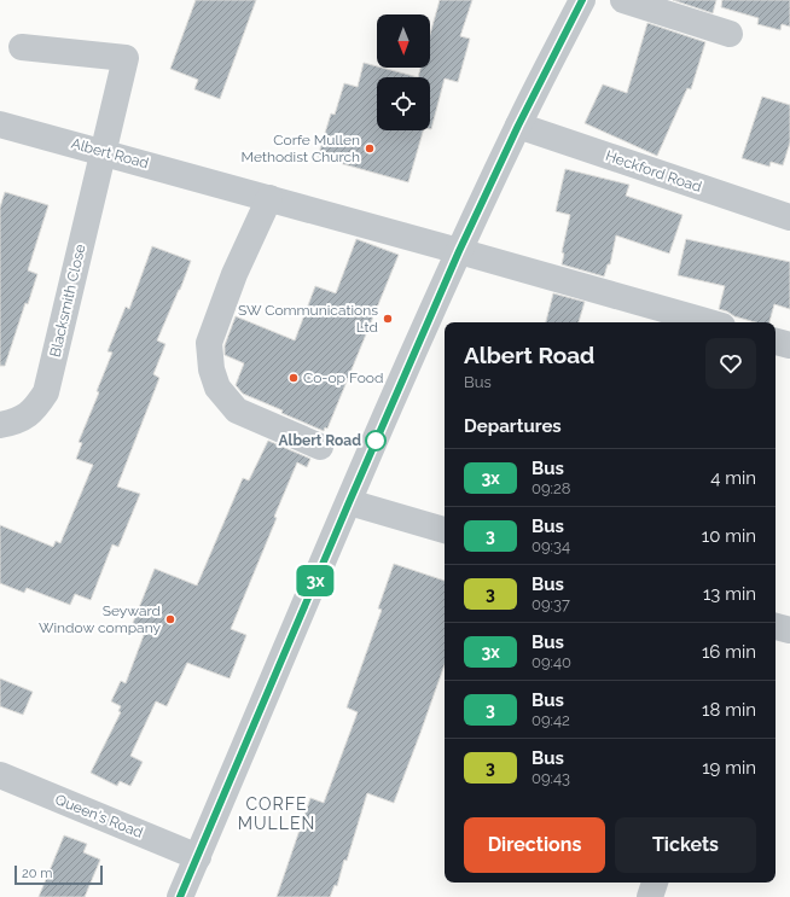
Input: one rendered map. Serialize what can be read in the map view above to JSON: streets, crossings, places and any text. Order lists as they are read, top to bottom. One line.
{"streets":{"street":["Albert Road","Heckford Road","Blacksmith Close","Queen's Road"]},"crossings":[["Albert Road","Blacksmith Close"]],"districts":["CORFE MULLEN"],"places":["Corfe Mullen Methodist Church","SW Communications Ltd","Co-op Food","Albert Road","Seyward Window company"],"lines":["bus line 3x"],"scale_bar":"20 m","north":"bottom","page":{"on_map":"3x","heading":[["Albert Road","Bus"],"Departures"],"list":[{"mark":"3x","name":"Bus","note":"09:28","value":"4 min"},{"mark":"3","name":"Bus","note":"09:34","value":"10 min"},{"mark":"3","name":"Bus","note":"09:37","value":"13 min"},{"mark":"3x","name":"Bus","note":"09:40","value":"16 min"},{"mark":"3","name":"Bus","note":"09:42","value":"18 min"},{"mark":"3","name":"Bus","note":"09:43","value":"19 min"}],"buttons":["Directions","Tickets"],"scale":"20 m"}}
